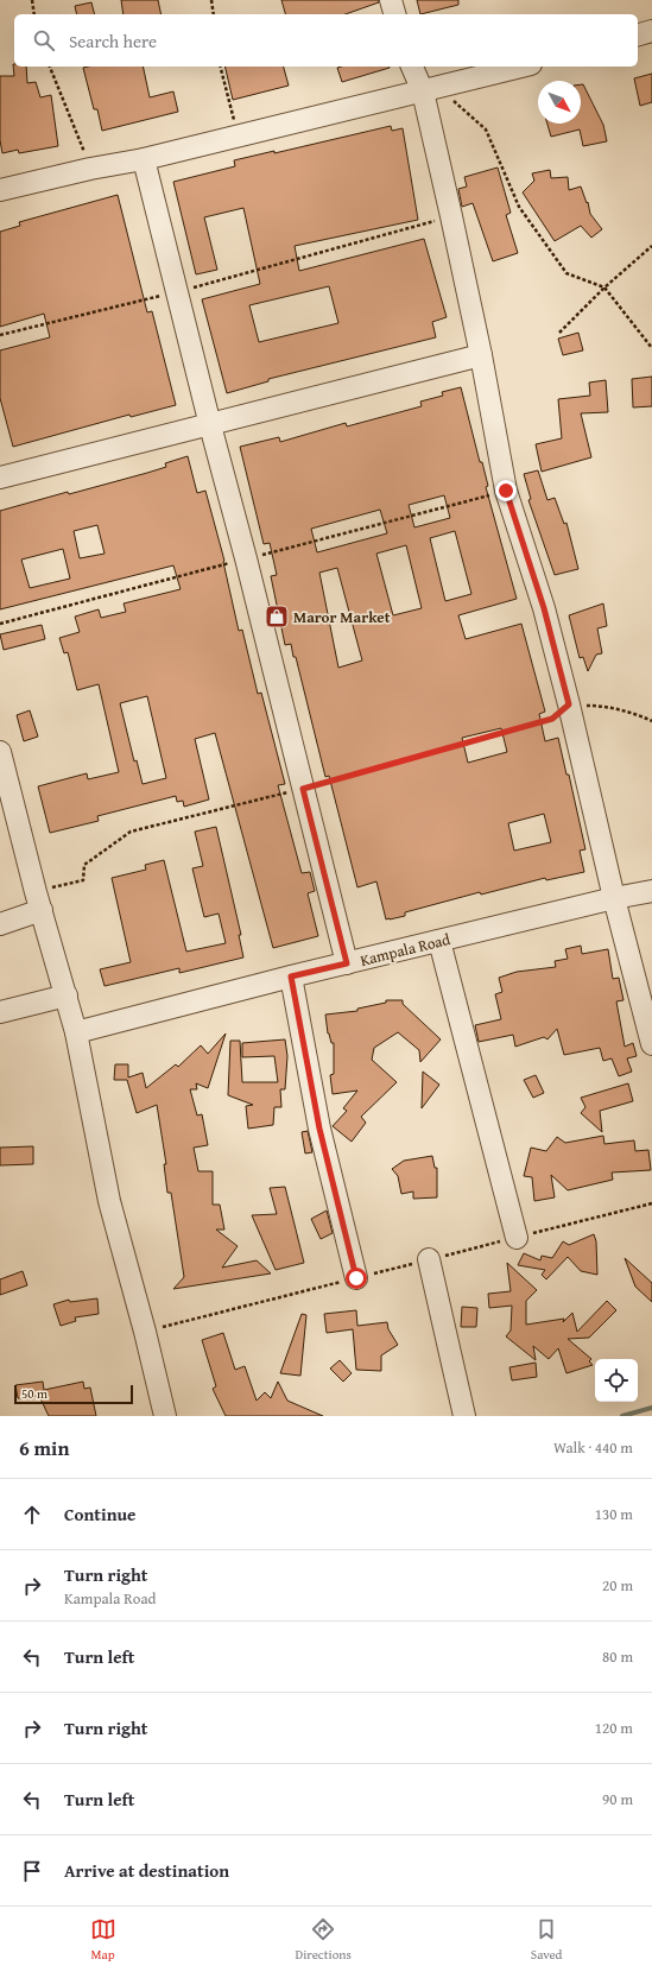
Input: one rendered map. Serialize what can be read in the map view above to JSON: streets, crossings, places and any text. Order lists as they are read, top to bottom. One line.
{"streets":{"street":["Kampala Road"]},"places":{"shop":["Maror Market"]},"scale_bar":"50 m","north":"bottom right","page":{"search":"Search here","scale":"50 m","heading":["6 min","Walk · 440 m"],"list":[["Continue","130 m"],["Turn right","Kampala Road","20 m"],["Turn left","80 m"],["Turn right","120 m"],["Turn left","90 m"],"Arrive at destination"],"nav":["Map","Directions","Saved"]}}
